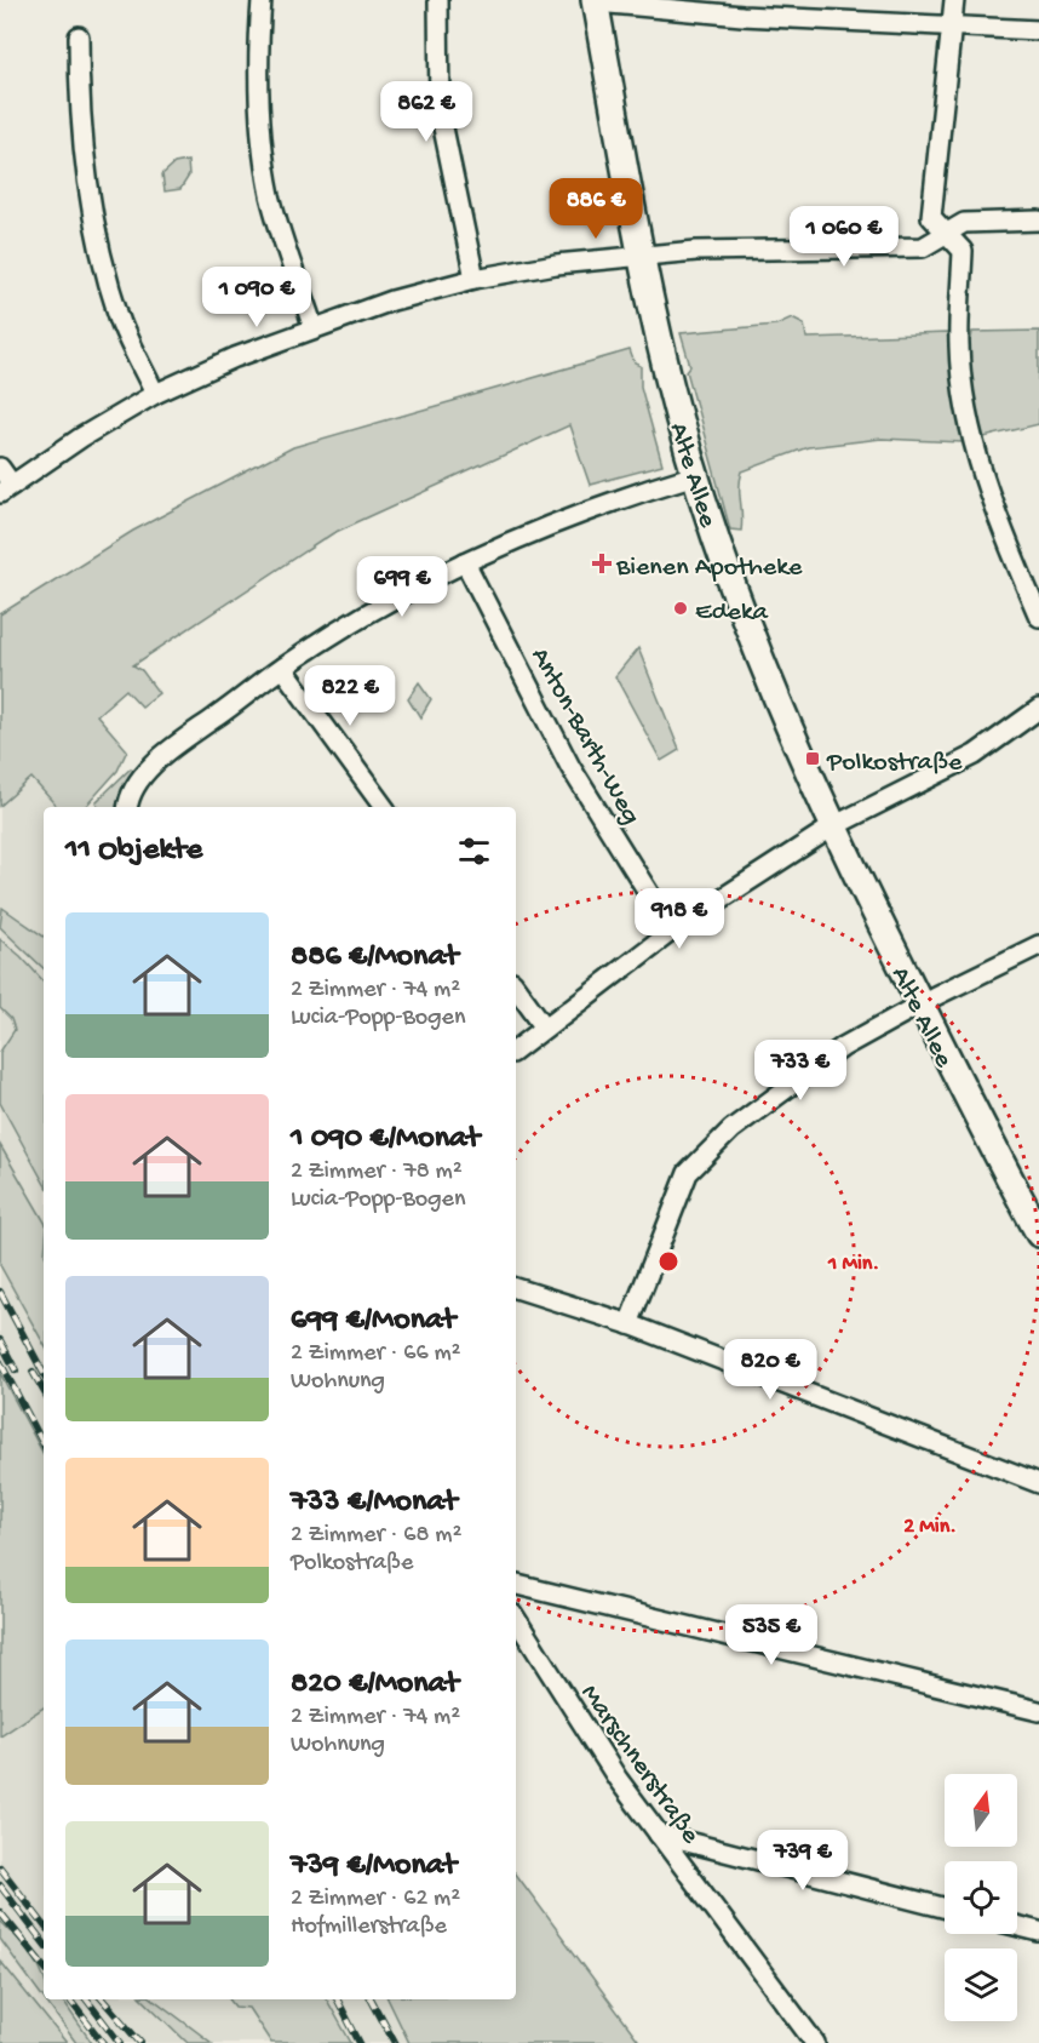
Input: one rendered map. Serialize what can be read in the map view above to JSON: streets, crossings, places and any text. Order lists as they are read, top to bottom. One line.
{"streets":{"street":["Alte Allee","Anton-Barth-Weg","Marschnerstraße"]},"places":{"health":["Bienen Apotheke"],"other":["Edeka"],"transit":["Polkostraße"]},"north":"top","page":{"price":["862 €","886 €","1 060 €","1 090 €","699 €","822 €","918 €","733 €","820 €","535 €","739 €"],"heading":"11 Objekte","list":[{"name":"886 €/Monat","note":"2 Zimmer · 74 m² · Lucia-Popp-Bogen"},{"name":"1 090 €/Monat","note":"2 Zimmer · 78 m² · Lucia-Popp-Bogen"},{"name":"699 €/Monat","note":"2 Zimmer · 66 m² · Wohnung"},{"name":"733 €/Monat","note":"2 Zimmer · 68 m² · Polkostraße"},{"name":"820 €/Monat","note":"2 Zimmer · 74 m² · Wohnung"},{"name":"739 €/Monat","note":"2 Zimmer · 62 m² · Hofmillerstraße"}]},"rings":["1 Min.","2 Min."]}
